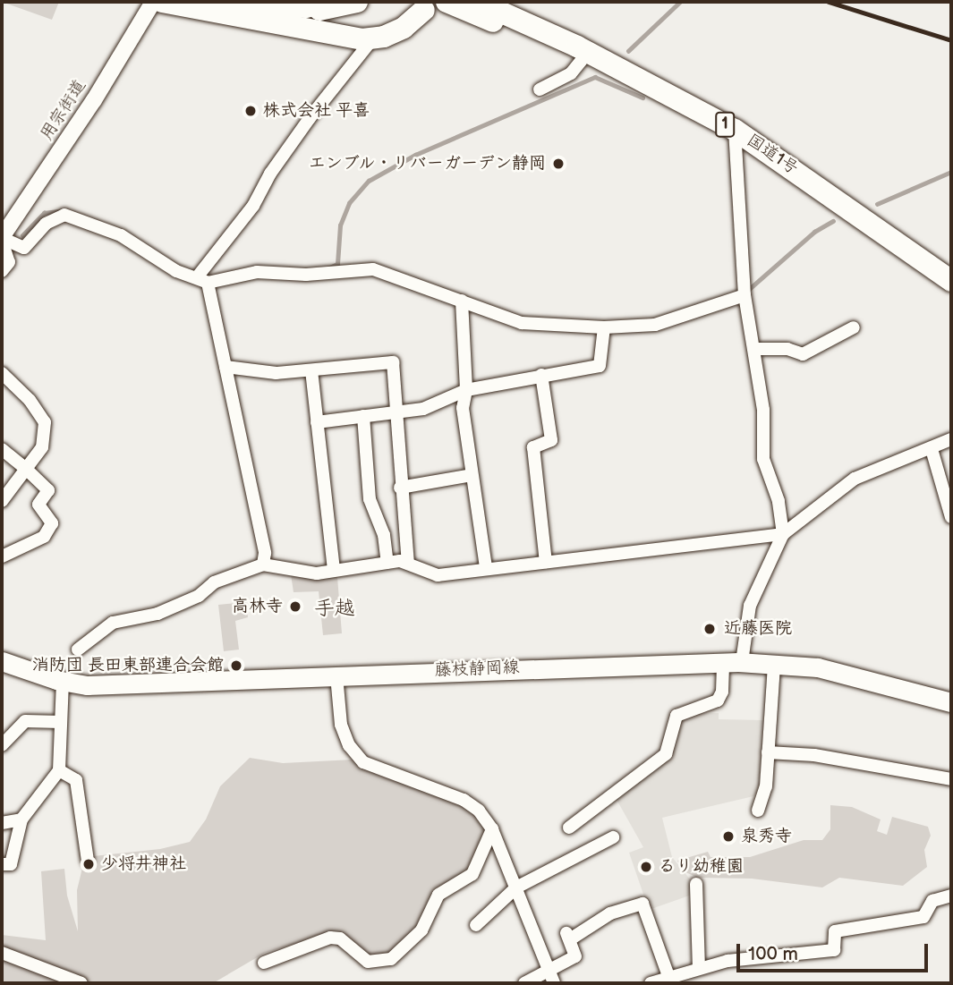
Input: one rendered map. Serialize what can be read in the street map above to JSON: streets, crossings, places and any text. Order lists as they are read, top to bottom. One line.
{"streets":{"highway":["1","国道1号"],"main road":["藤枝静岡線"],"street":["用宗街道"]},"districts":["手越"],"places":["株式会社 平喜","エンブル・リバーガーデン静岡","高林寺","近藤医院","消防団 長田東部連合会館","泉秀寺","少将井神社","るり幼稚園"],"scale_bar":"100 m"}
